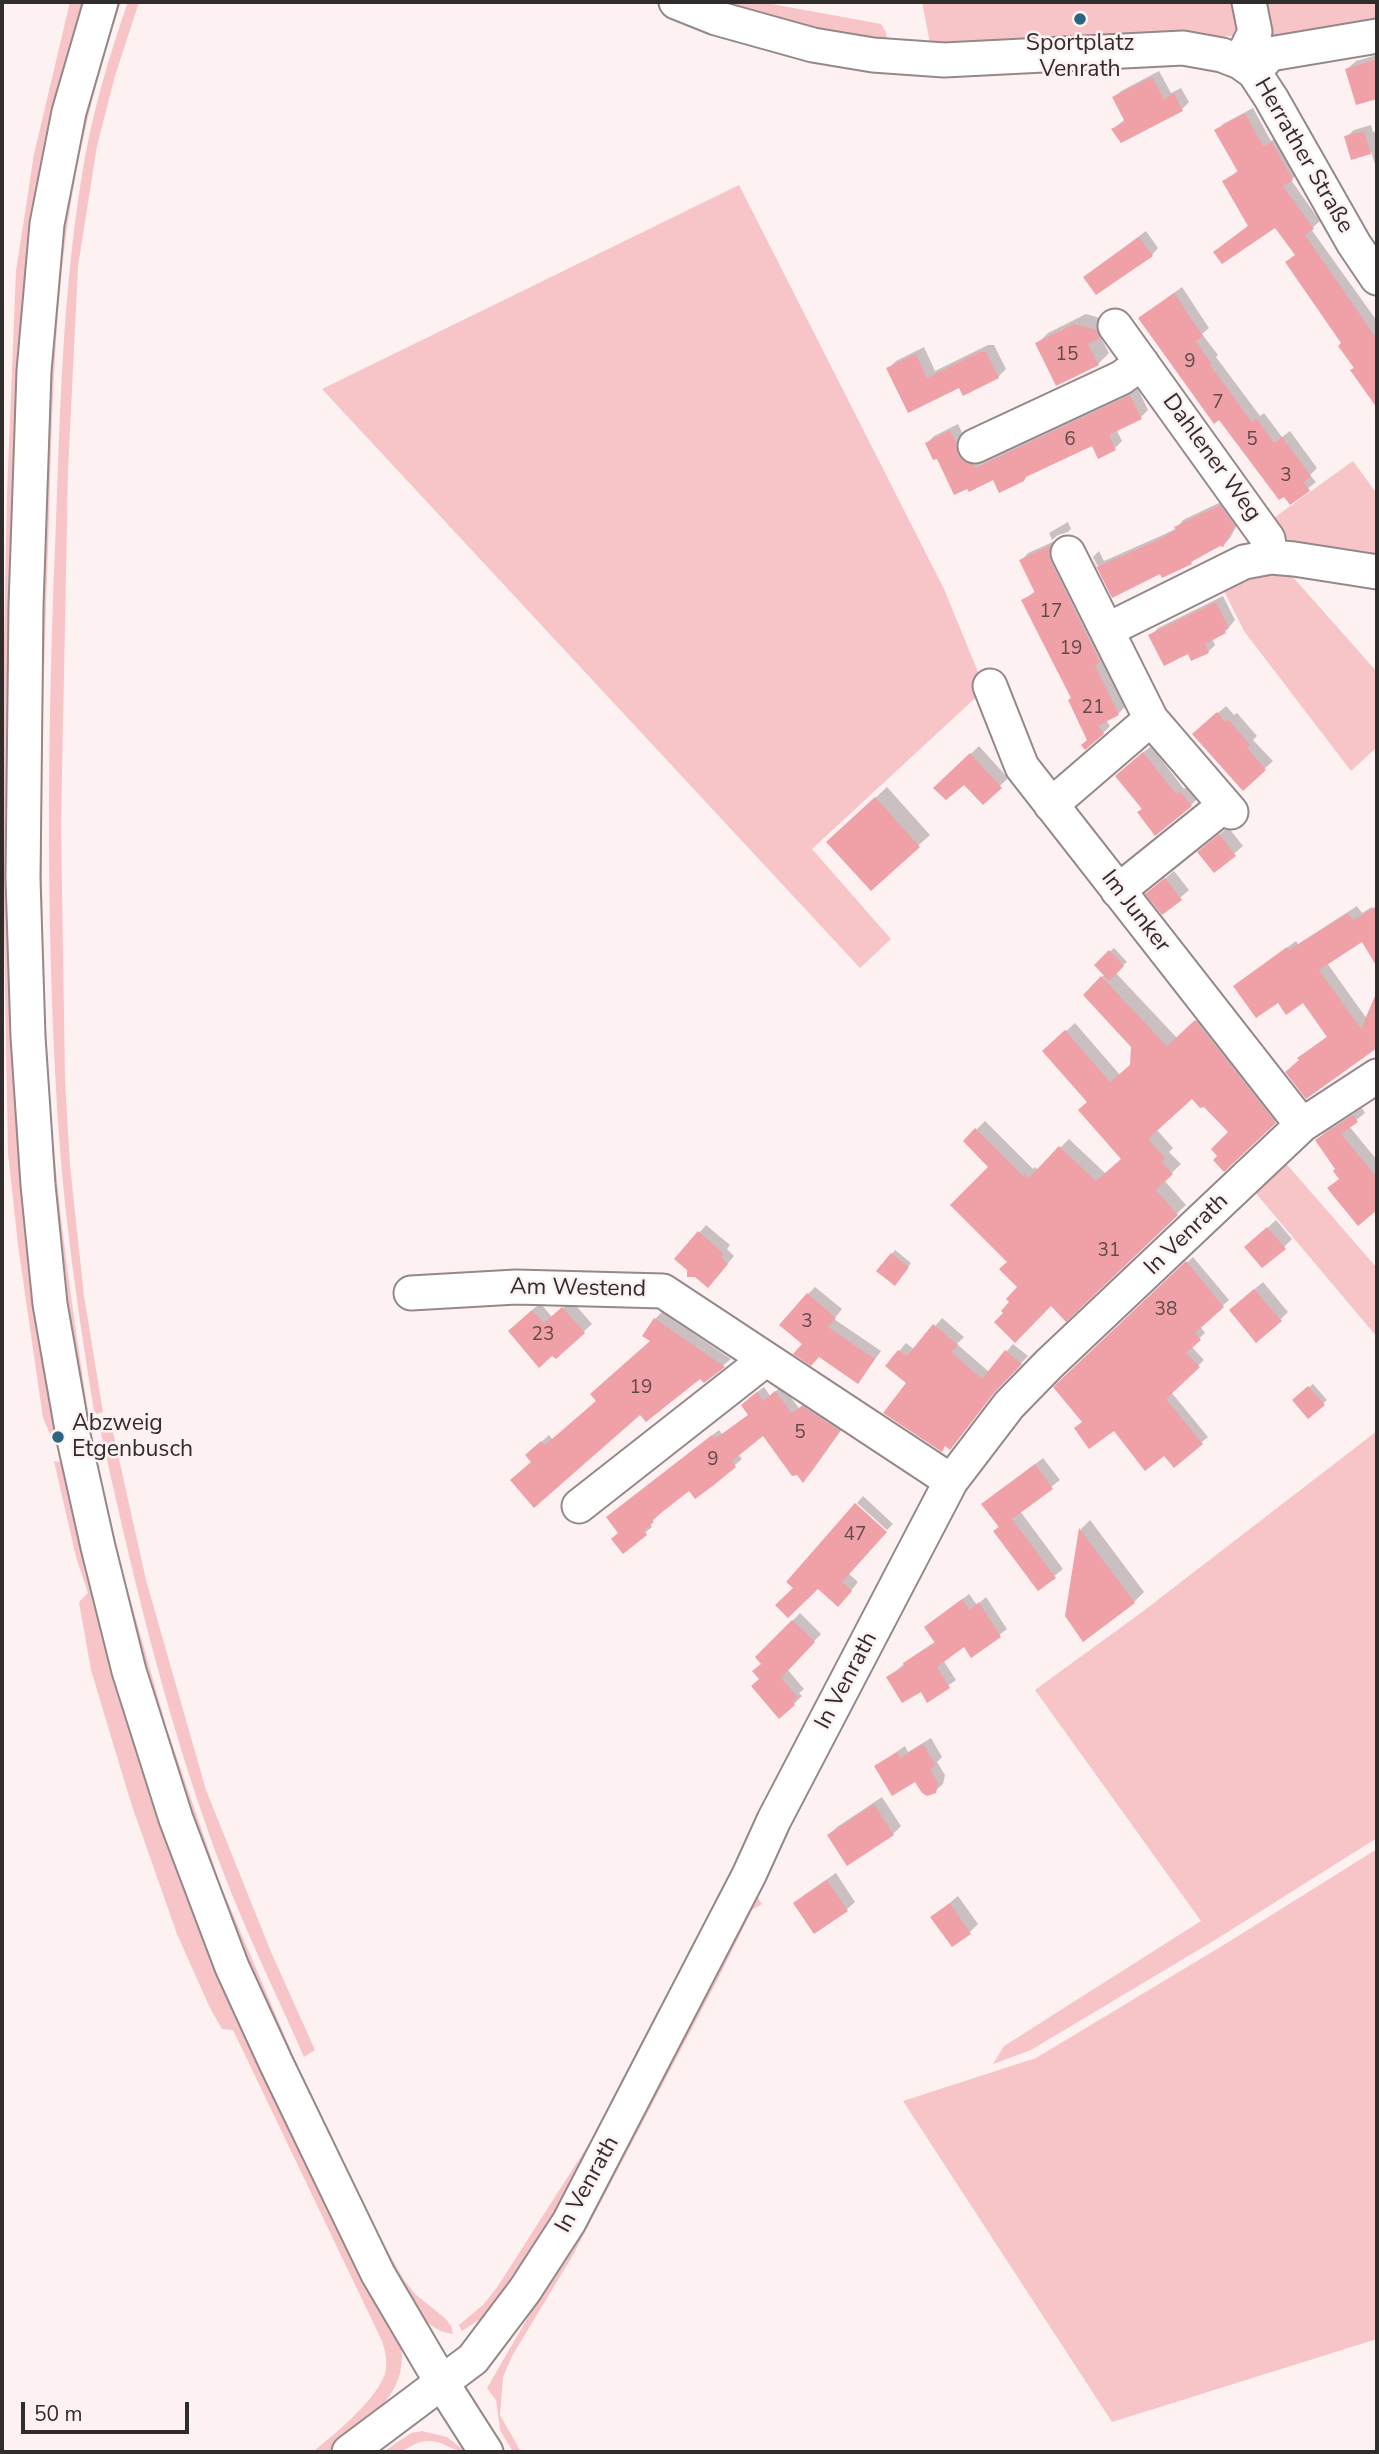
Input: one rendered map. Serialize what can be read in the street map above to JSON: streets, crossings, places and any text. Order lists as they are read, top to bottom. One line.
{"streets":{"street":["Herrather Straße","Dahlener Weg","Im Junker","In Venrath","Am Westend"]},"crossings":[["Im Junker","In Venrath"],["In Venrath","Am Westend"]],"places":["Sportplatz Venrath","Abzweig Etgenbusch"],"house_numbers":["15","9","7","6","5","3","17","19","21","31","38","3","23","19","5","9","47"],"scale_bar":"50 m"}
